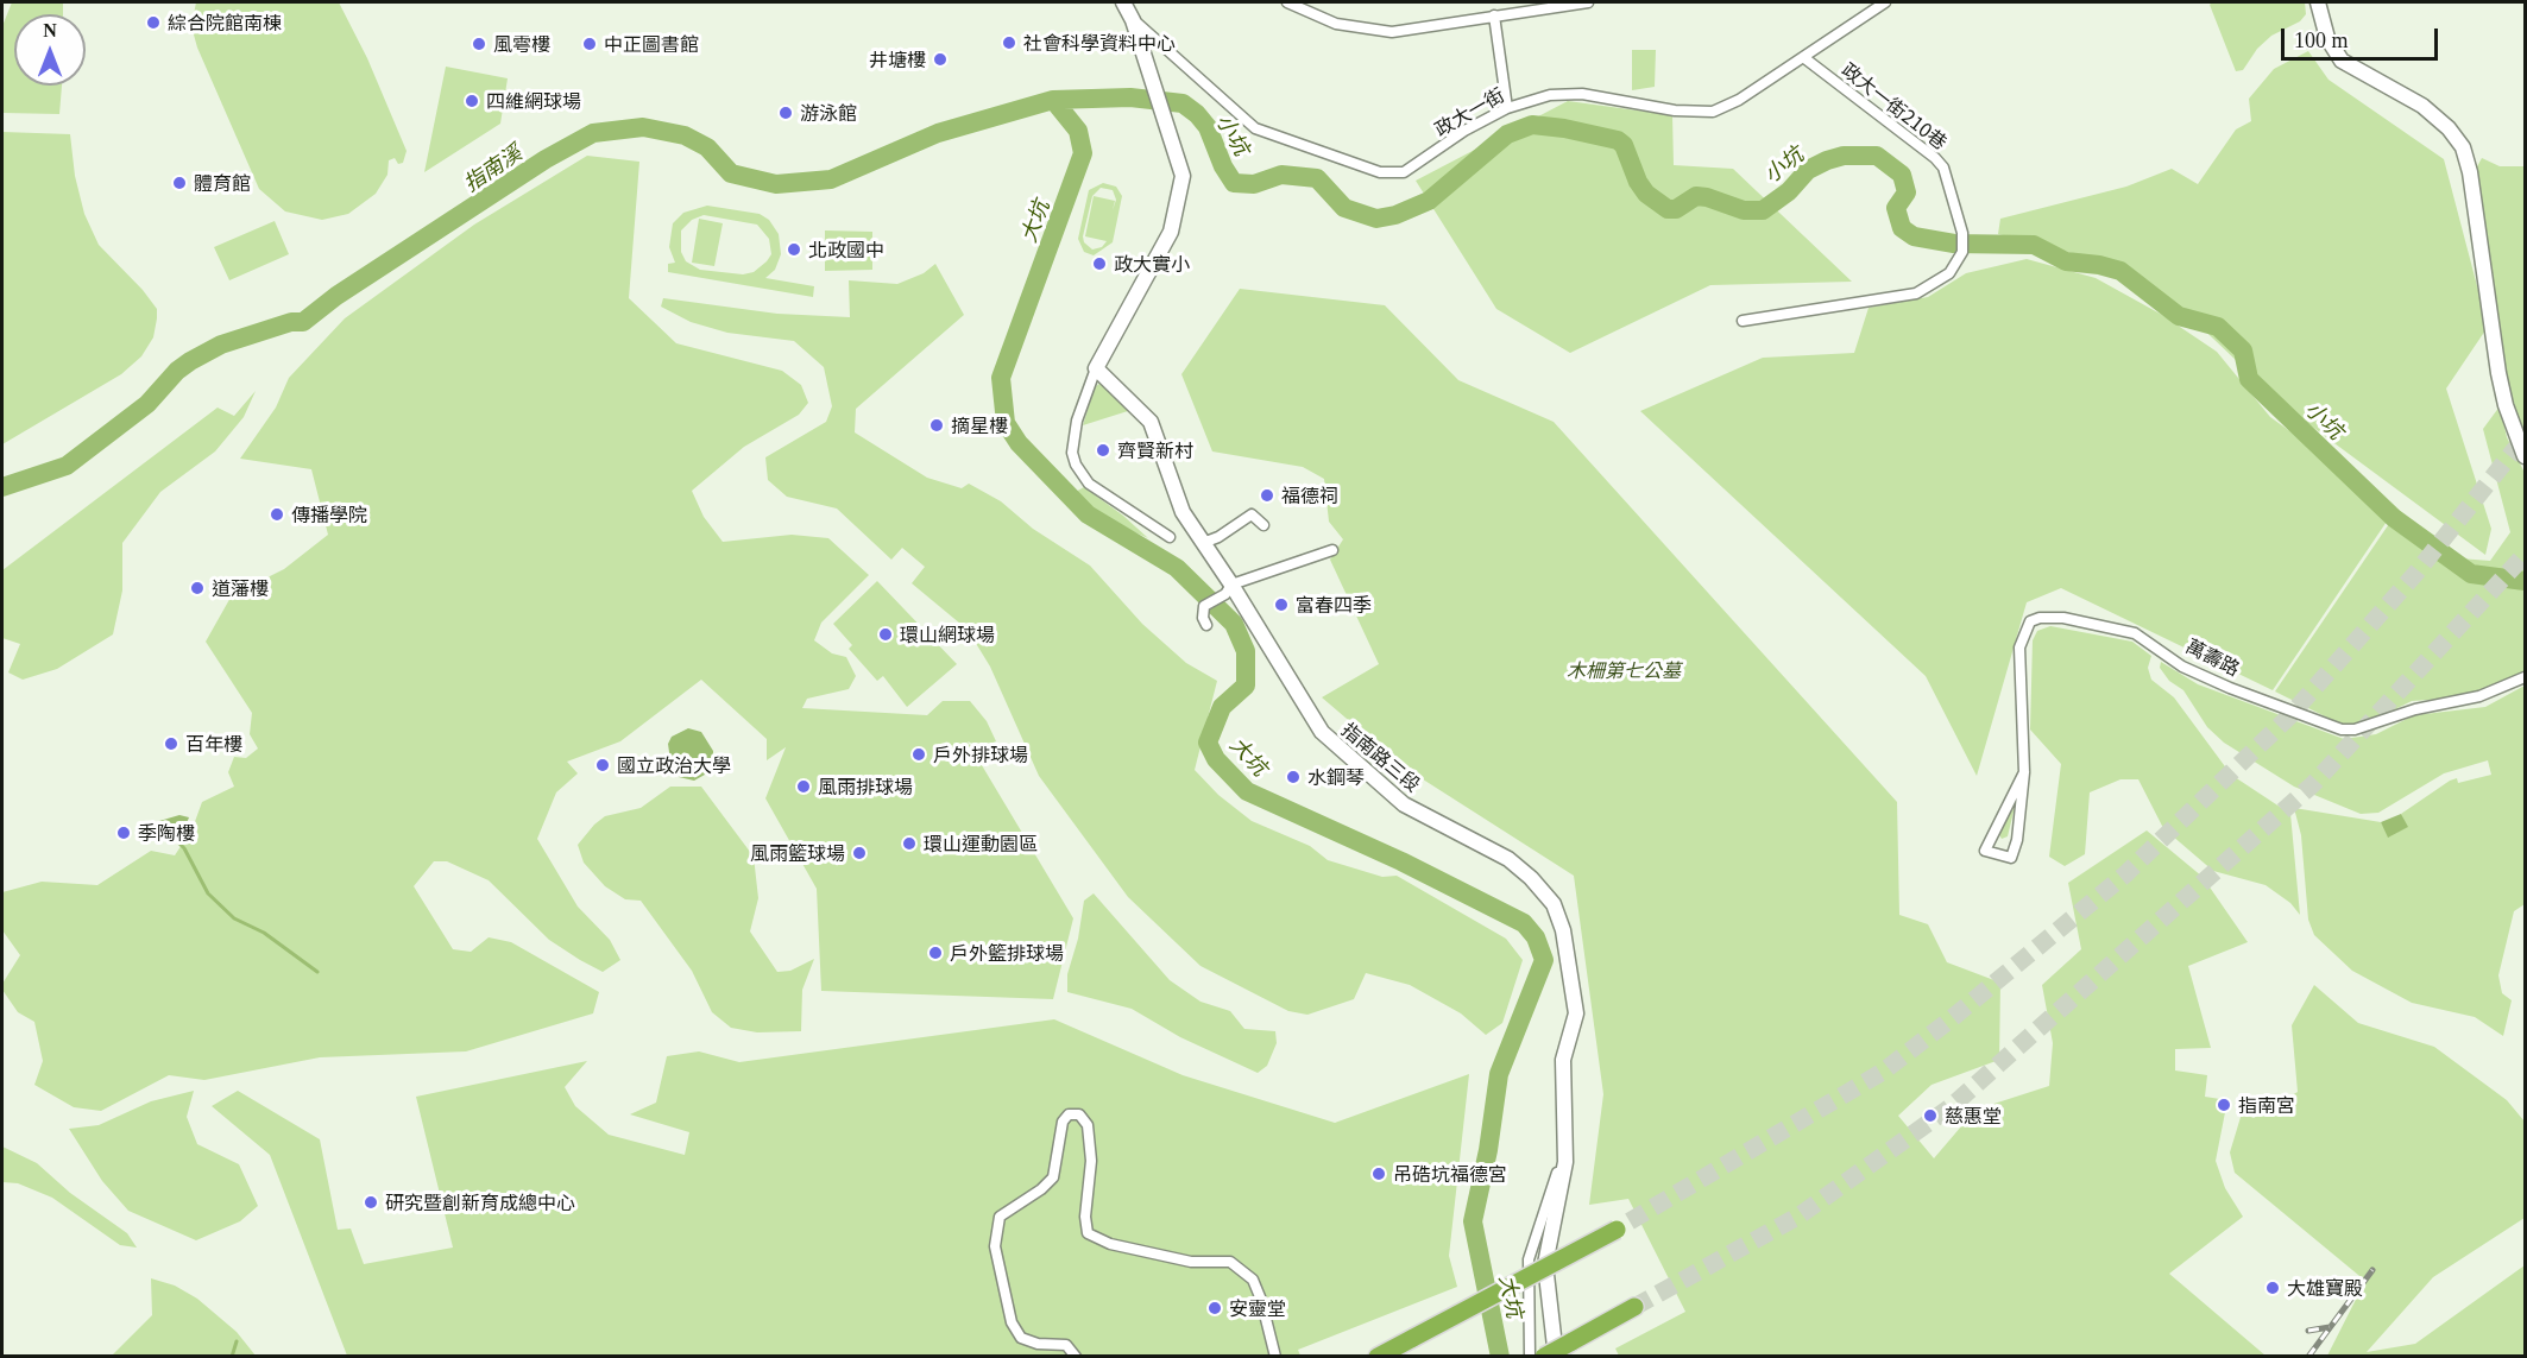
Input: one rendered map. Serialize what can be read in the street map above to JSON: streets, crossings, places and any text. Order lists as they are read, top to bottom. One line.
{"streets":{"street":["政大一街210巷","政大一街","萬壽路","指南路三段"]},"crossings":[["政大一街210巷","政大一街"]],"water":["小坑","指南溪","大坑"],"parks":["木柵第七公墓"],"places":["綜合院館南棟","社會科學資料中心","風雩樓","中正圖書館","井塘樓","四維網球場","游泳館","體育館","北政國中","政大實小","摘星樓","齊賢新村","福德祠","傳播學院","道藩樓","富春四季","環山網球場","百年樓","戶外排球場","國立政治大學","水鋼琴","風雨排球場","季陶樓","環山運動園區","風雨籃球場","戶外籃排球場","指南宮","慈惠堂","吊硞坑福德宮","研究暨創新育成總中心","大雄寶殿","安靈堂"],"scale_bar":"100 m","north":"top"}
